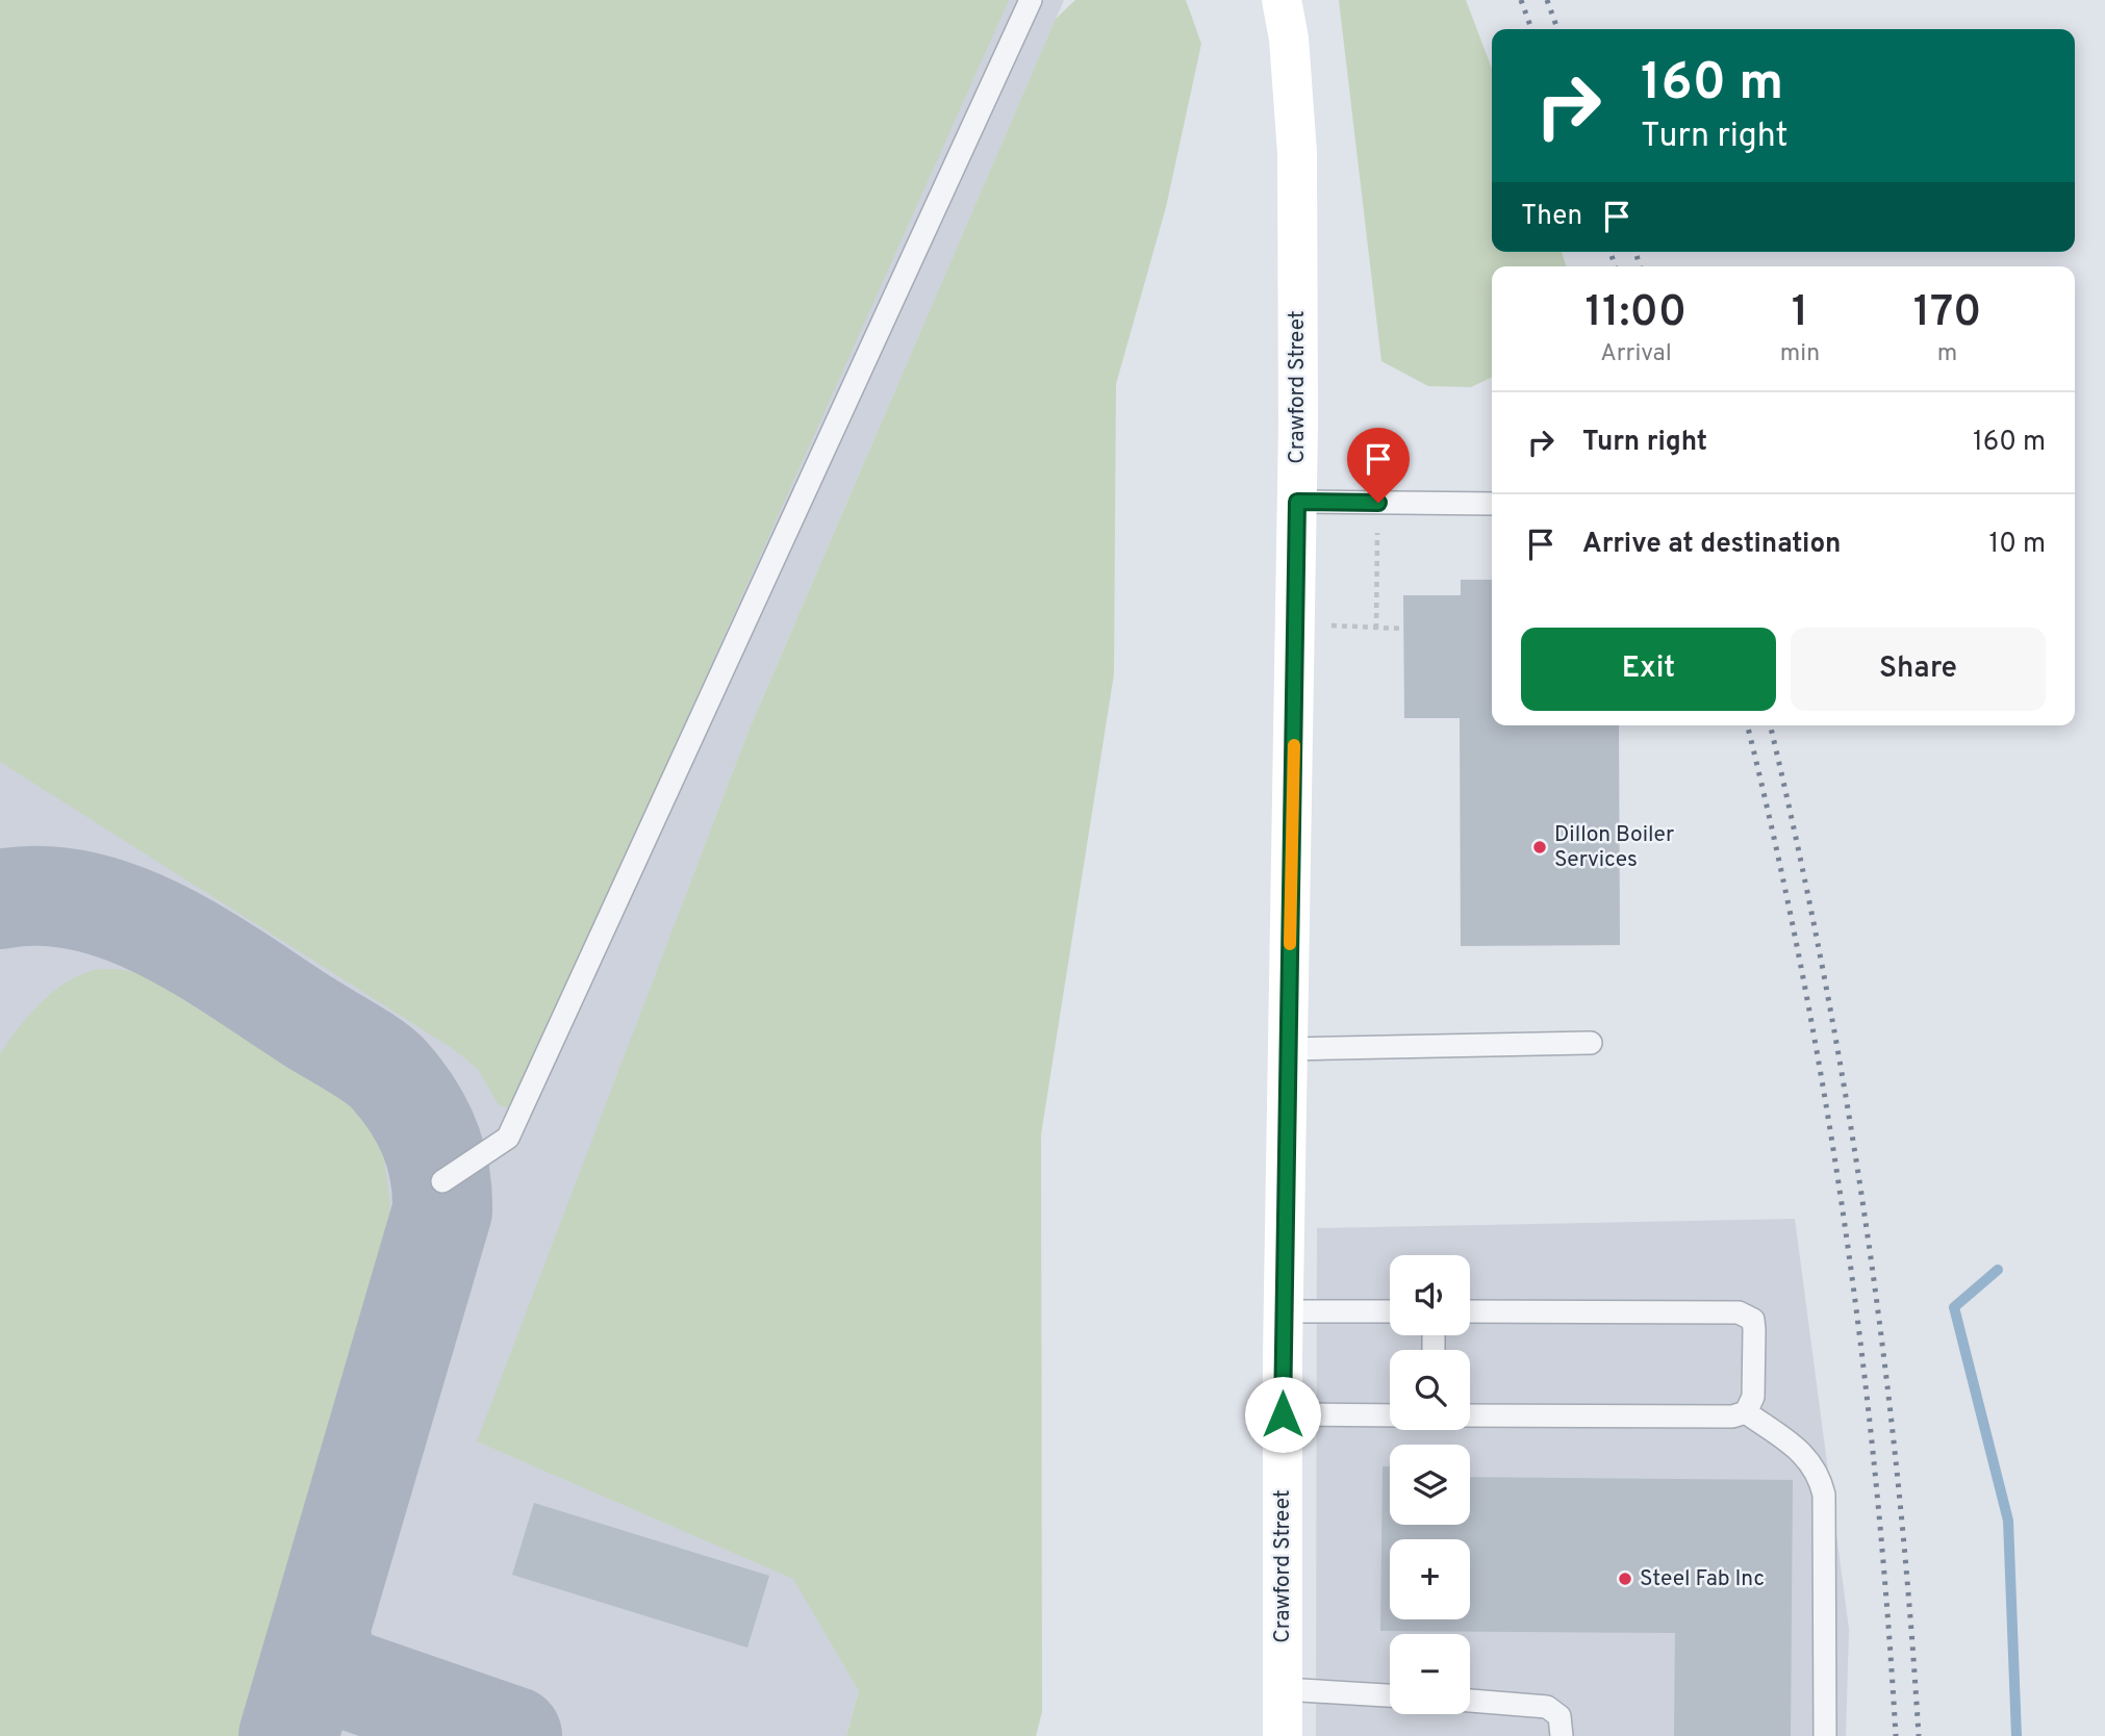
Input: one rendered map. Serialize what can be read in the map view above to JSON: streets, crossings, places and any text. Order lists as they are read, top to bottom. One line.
{"streets":{"main road":["Crawford Street"]},"places":["Dillon Boiler Services","Steel Fab Inc"],"page":{"turn":["160 m","Turn right"],"then":"Then","eta":["11:00","Arrival","1","min","170","m"],"list":[{"name":"Turn right","value":"160 m"},{"name":"Arrive at destination","value":"10 m"}],"buttons":["Exit","Share"],"map_buttons":["+","−"]}}
